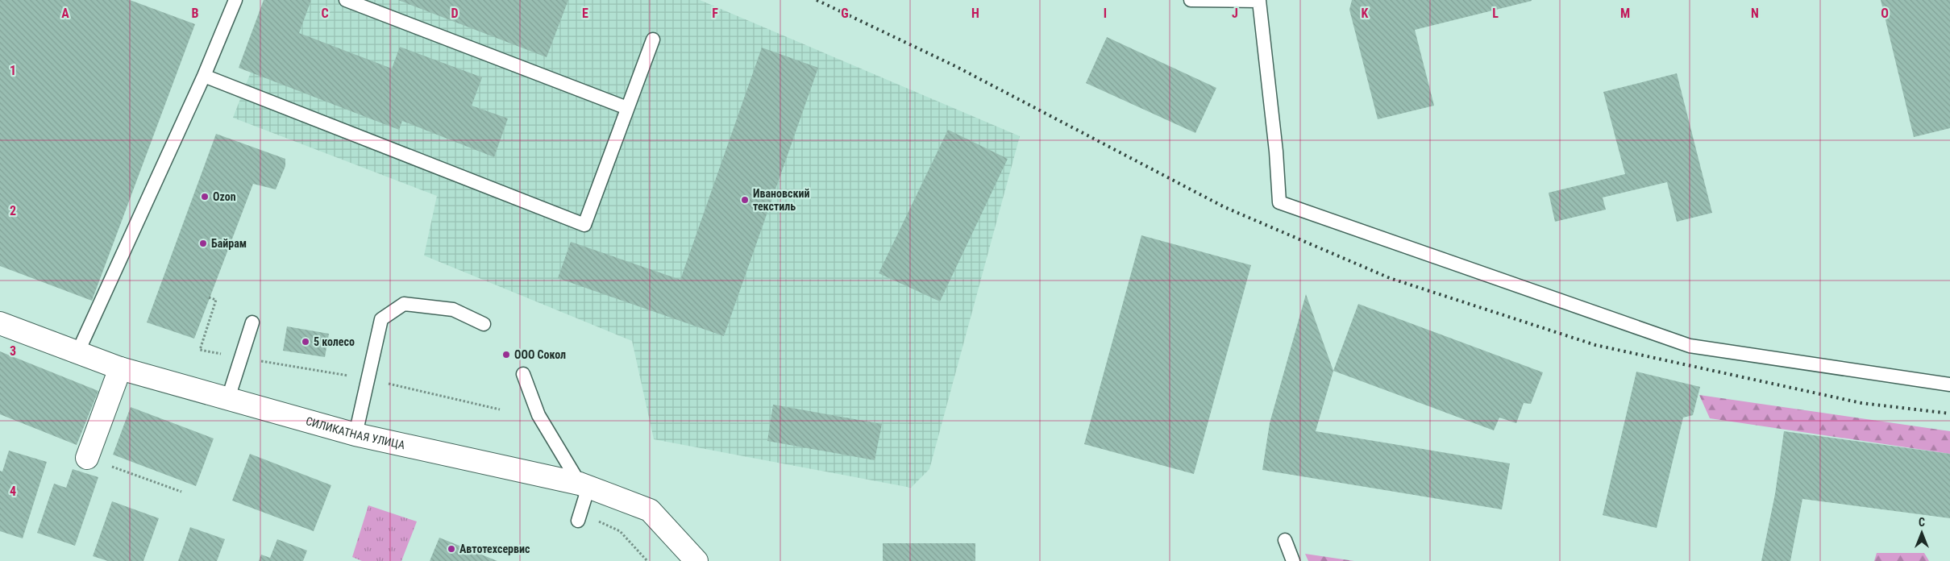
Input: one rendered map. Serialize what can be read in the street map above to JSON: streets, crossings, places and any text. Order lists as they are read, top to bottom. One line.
{"streets":{"street":["СИЛИКАТНАЯ УЛИЦА"]},"places":["Ozon","Ивановский текстиль","Байрам","5 колесо","ООО Сокол","Автотехсервис"],"north":"top","grid":{"columns":["A","B","C","D","E","F","G","H","I","J","K","L","M","N","O"],"rows":["1","2","3","4"]}}
